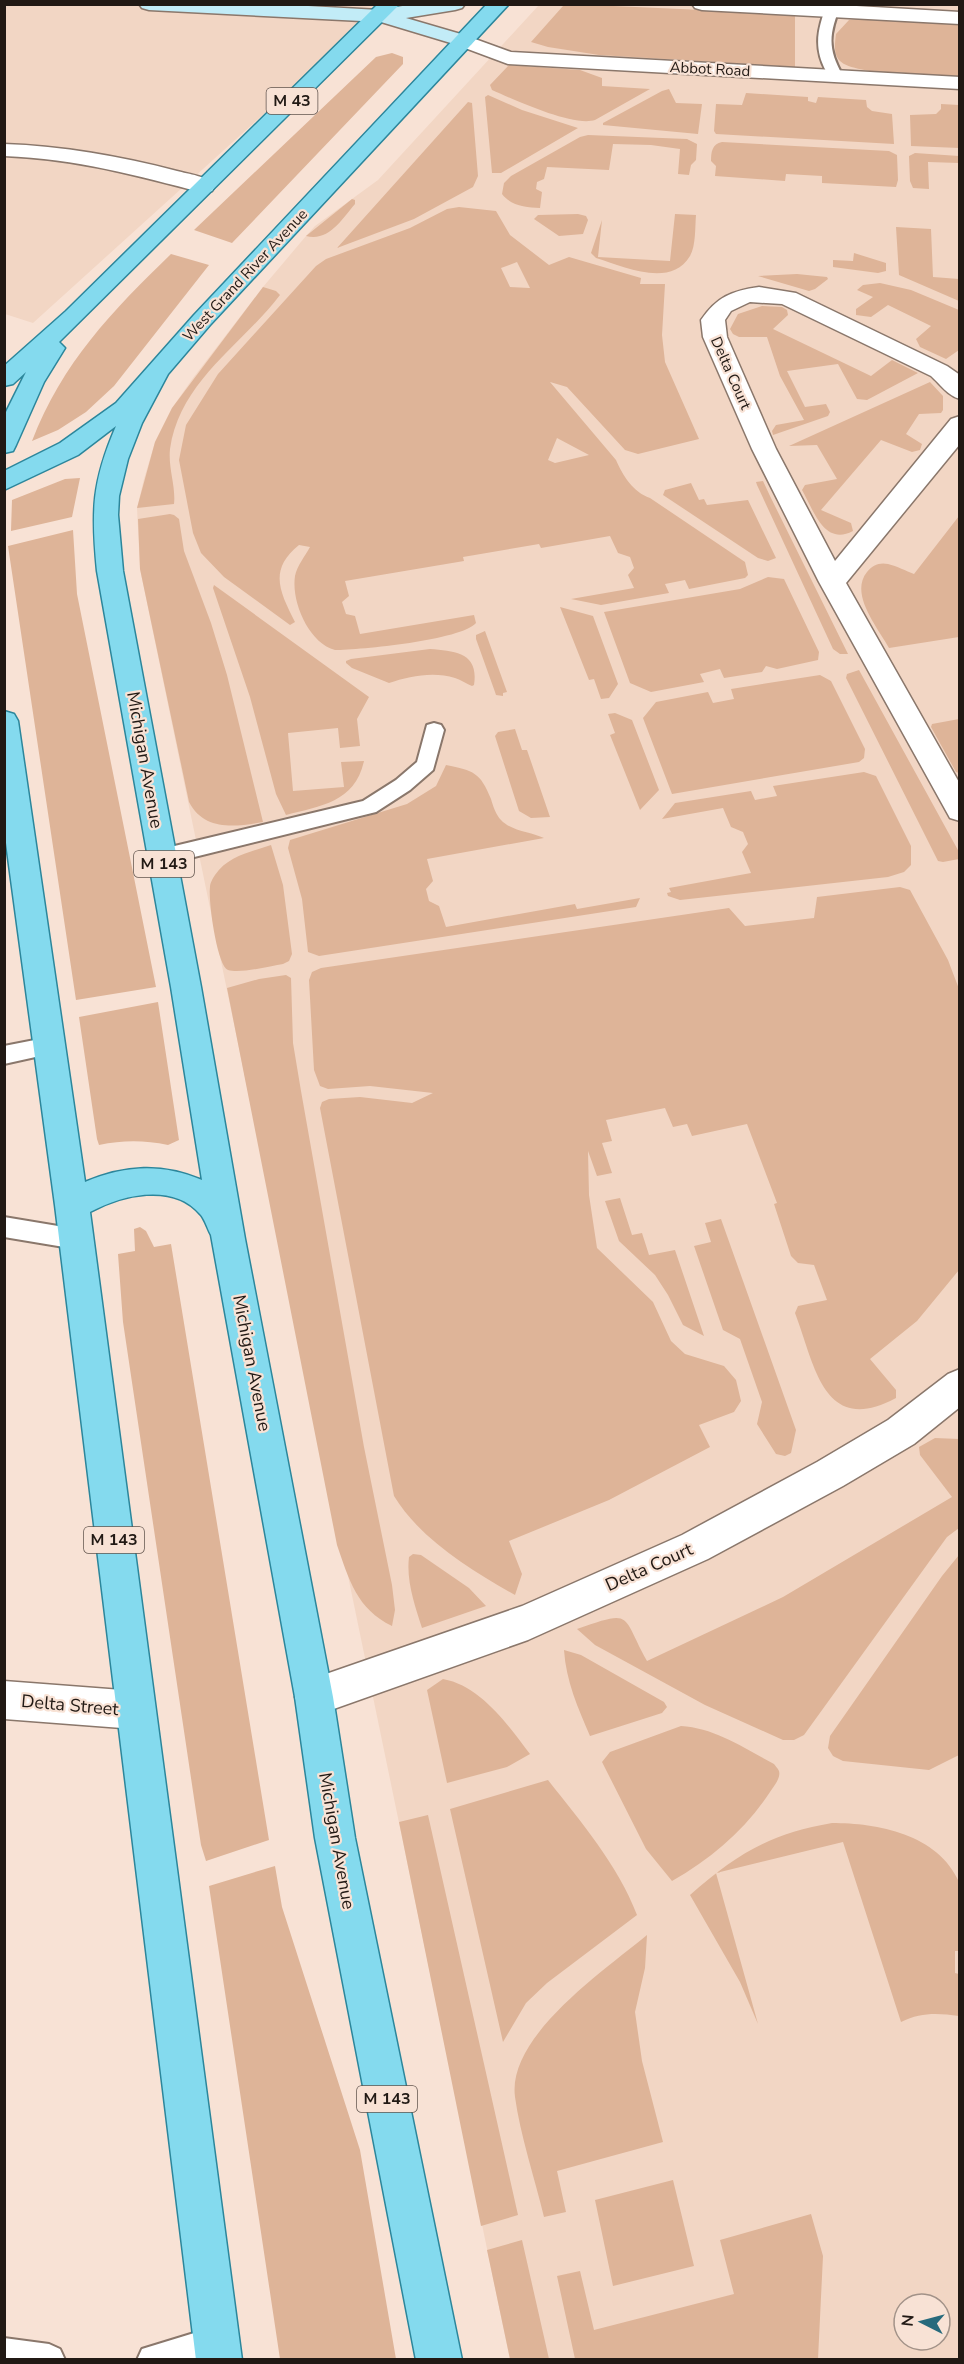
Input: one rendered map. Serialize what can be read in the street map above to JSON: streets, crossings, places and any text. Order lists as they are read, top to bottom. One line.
{"streets":{"main road":["M 43","West Grand River Avenue","Michigan Avenue","M 143"],"street":["Abbot Road","Delta Court","Delta Street"]},"crossings":[["Abbot Road","West Grand River Avenue"],["West Grand River Avenue","Michigan Avenue"],["Delta Court","Michigan Avenue"],["M 143","Delta Street"]],"north":"left"}
